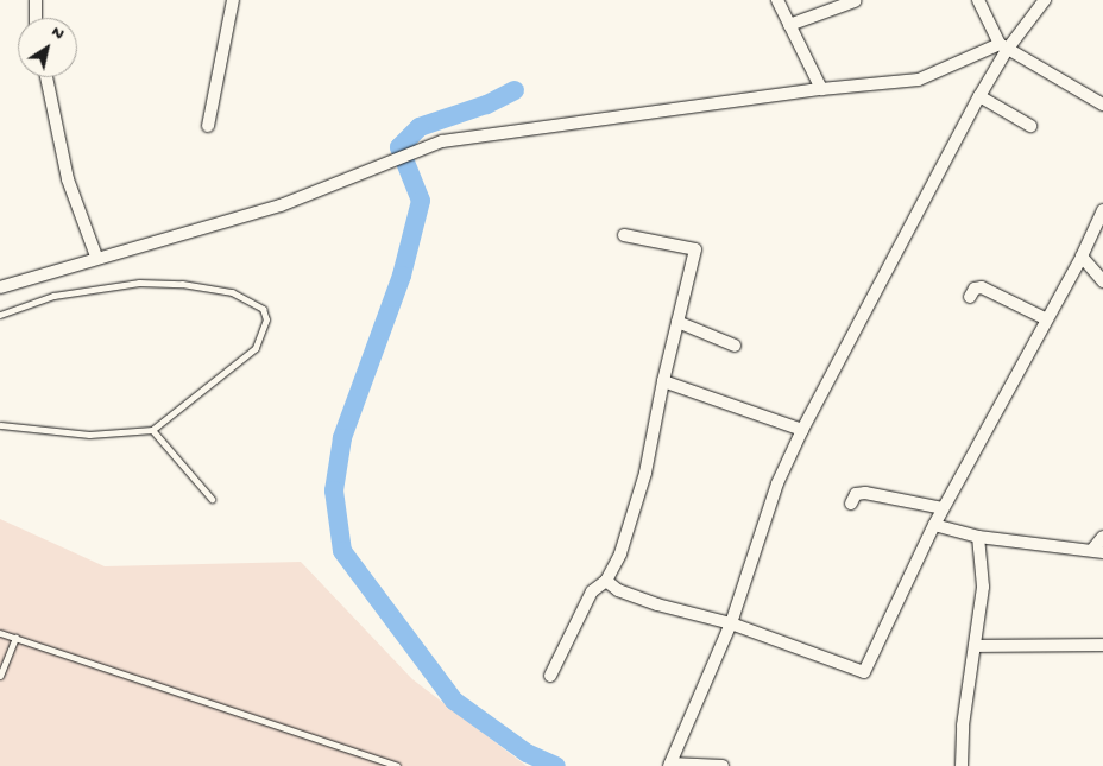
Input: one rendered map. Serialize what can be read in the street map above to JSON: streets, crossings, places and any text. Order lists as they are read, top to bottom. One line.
{"north":"top right"}
